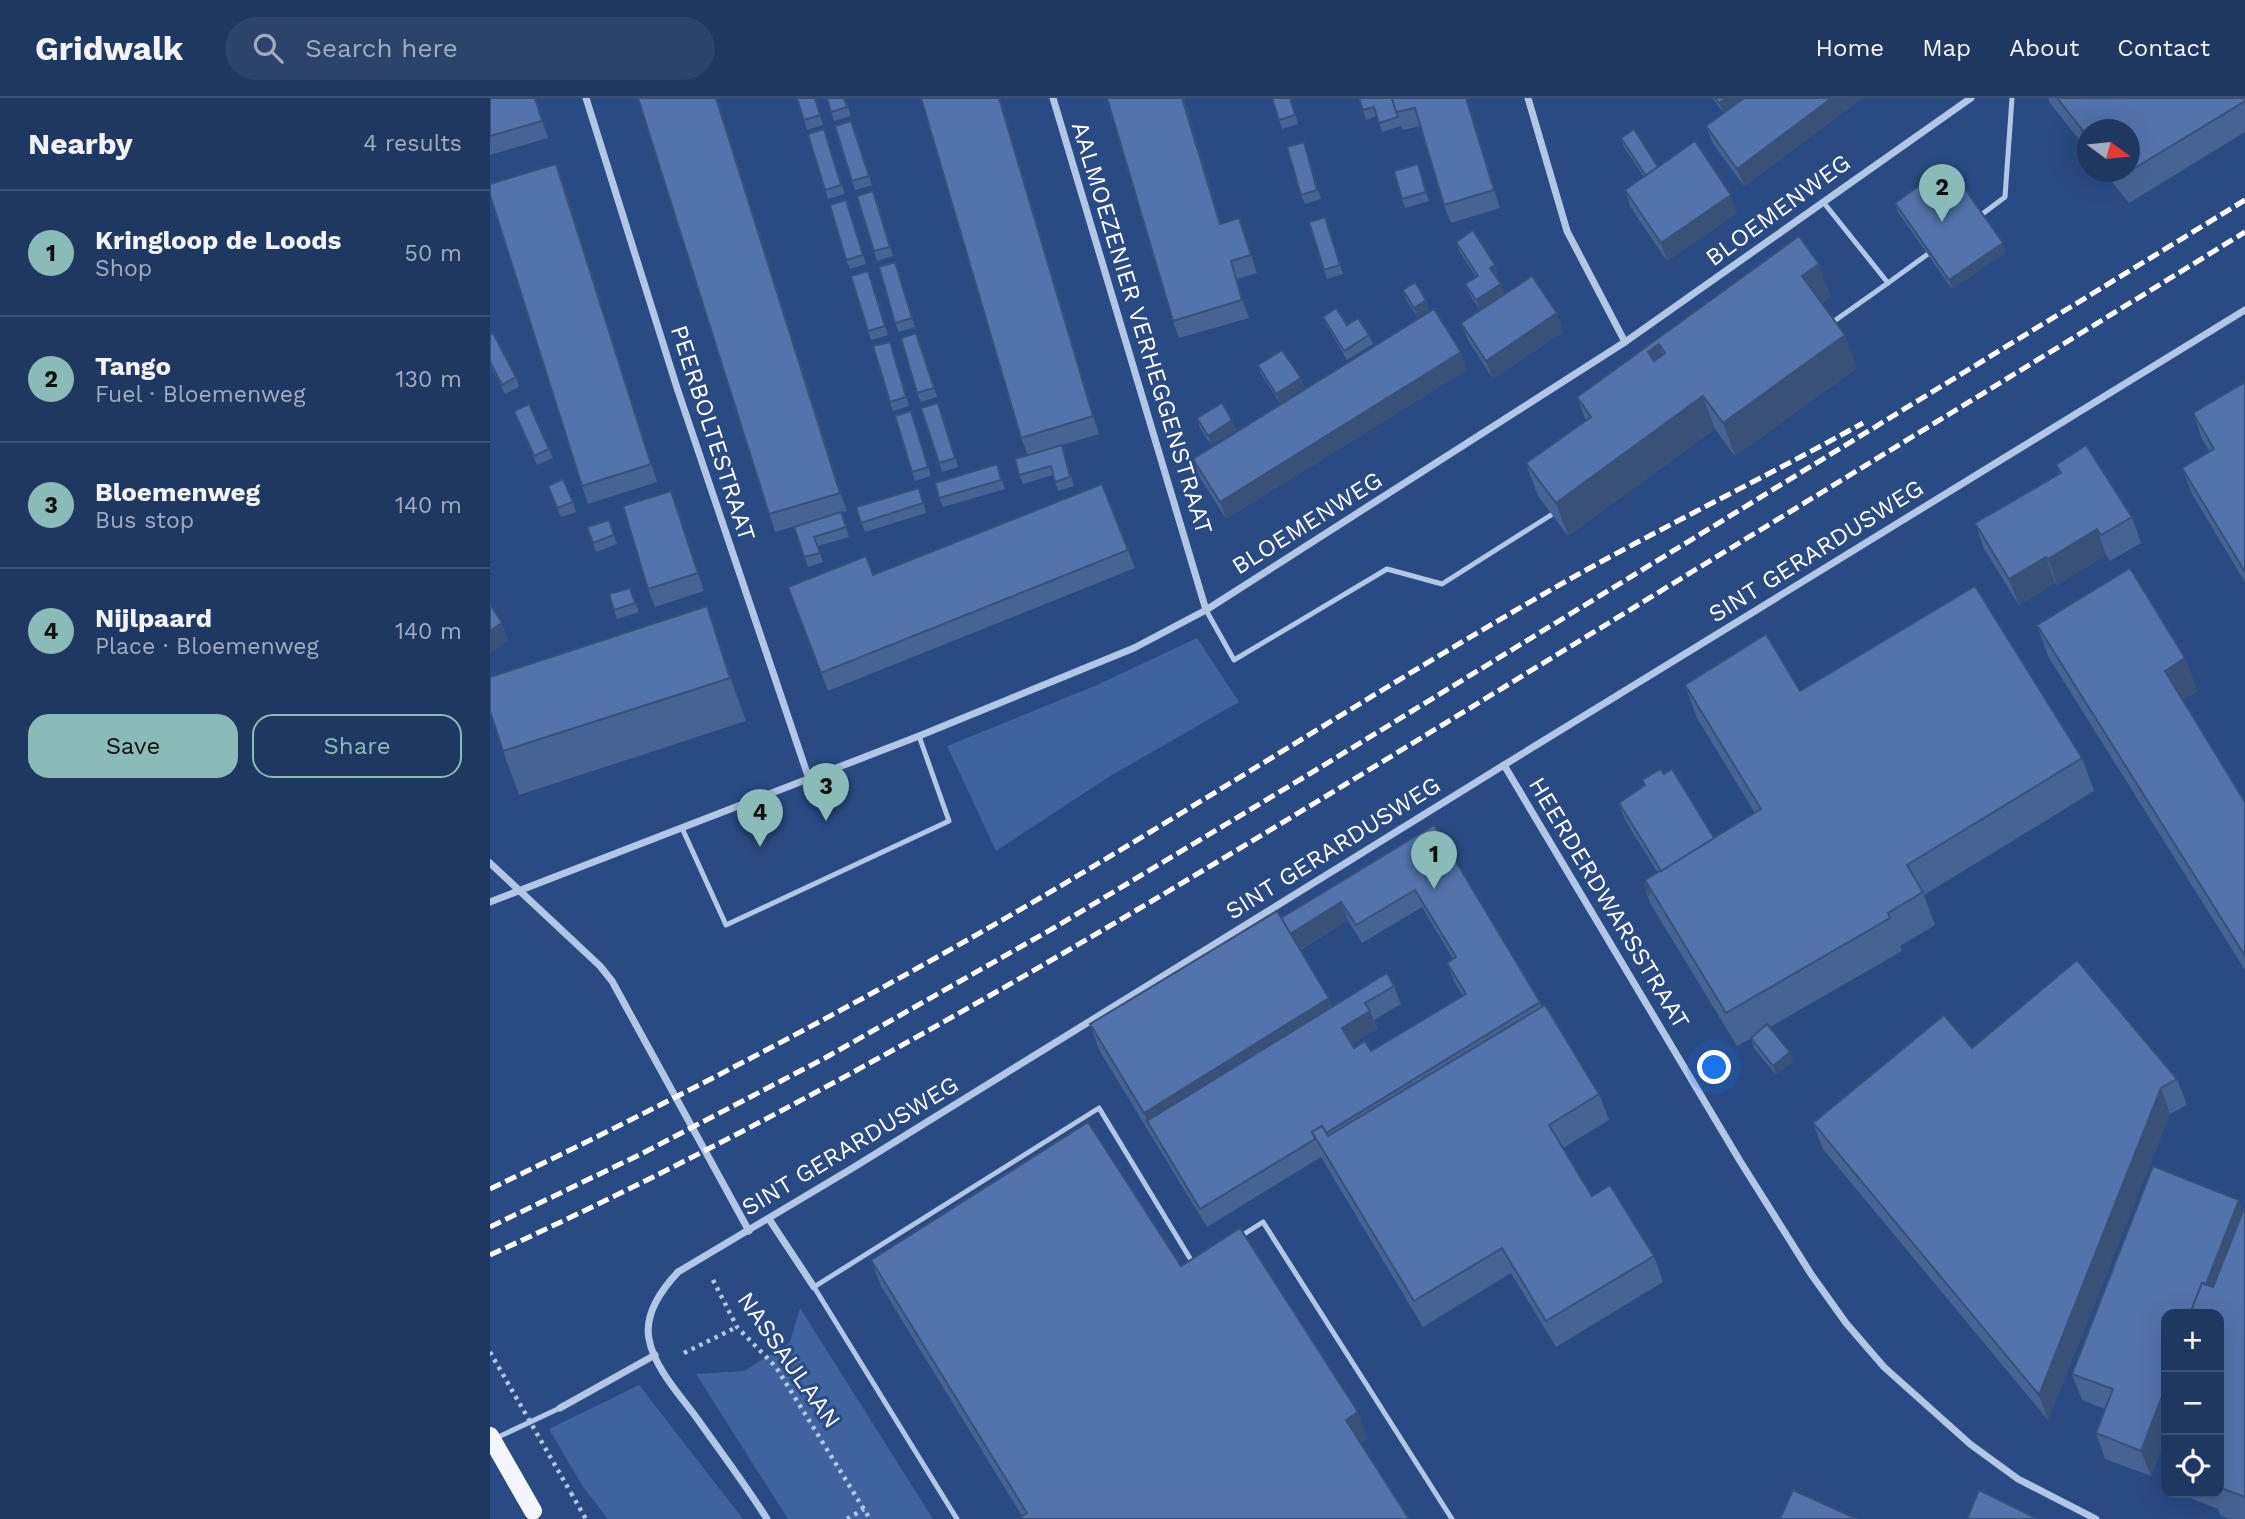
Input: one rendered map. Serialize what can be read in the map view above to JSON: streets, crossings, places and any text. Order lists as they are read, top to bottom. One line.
{"streets":{"street":["BLOEMENWEG","AALMOEZENIER VERHEGGENSTRAAT","PEERBOLTESTRAAT","SINT GERARDUSWEG","HEERDERDWARSSTRAAT"],"path":["NASSAULAAN"]},"crossings":[["BLOEMENWEG","AALMOEZENIER VERHEGGENSTRAAT"],["BLOEMENWEG","PEERBOLTESTRAAT"],["SINT GERARDUSWEG","HEERDERDWARSSTRAAT"],["SINT GERARDUSWEG","NASSAULAAN"]],"north":"right","page":{"header":"Gridwalk","search":"Search here","nav":["Home","Map","About","Contact"],"heading":["Nearby","4 results"],"pins":["2","3","4","1"],"list":[{"mark":"1","name":"Kringloop de Loods","note":"Shop","value":"50 m"},{"mark":"2","name":"Tango","note":"Fuel · Bloemenweg","value":"130 m"},{"mark":"3","name":"Bloemenweg","note":"Bus stop","value":"140 m"},{"mark":"4","name":"Nijlpaard","note":"Place · Bloemenweg","value":"140 m"}],"buttons":["Save","Share"],"map_buttons":["+","−"]}}
